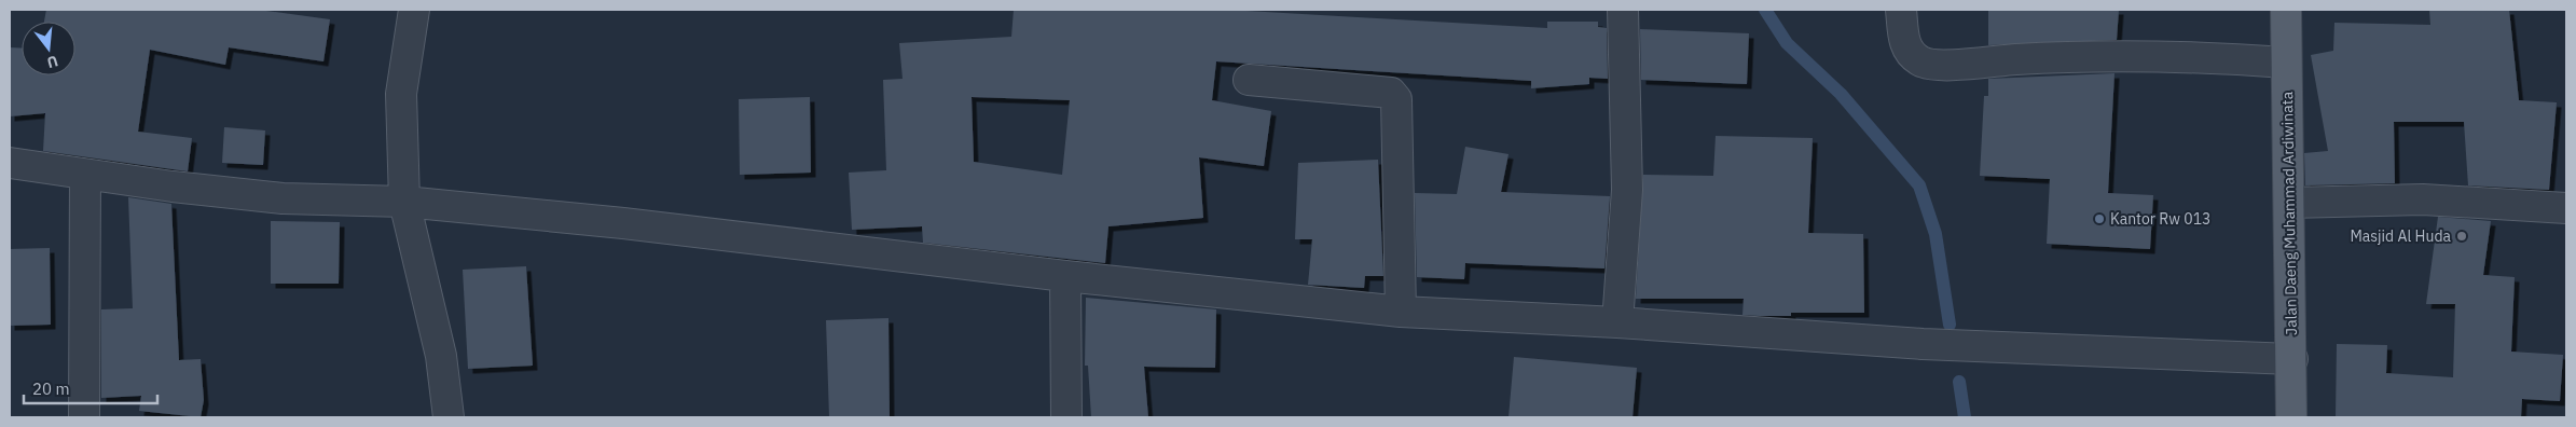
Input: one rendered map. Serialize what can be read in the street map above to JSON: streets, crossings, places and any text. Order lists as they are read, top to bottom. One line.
{"streets":{"main road":["Jalan Daeng Muhammad Ardiwinata"]},"places":["Kantor Rw 013","Masjid Al Huda"],"scale_bar":"20 m","north":"bottom"}
